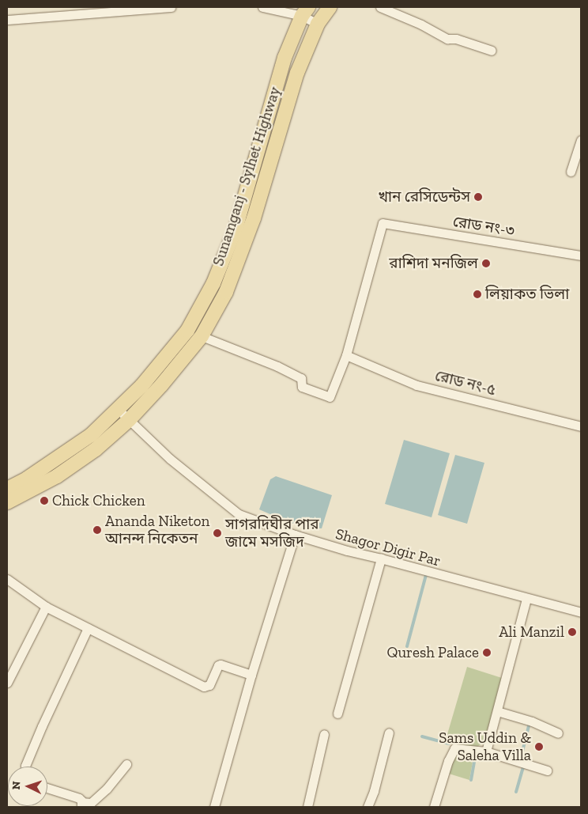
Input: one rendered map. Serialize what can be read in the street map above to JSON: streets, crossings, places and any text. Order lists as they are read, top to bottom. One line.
{"streets":{"main road":["Sunamganj - Sylhet Highway"],"street":["রোড নং-৩","রোড নং-৫","Shagor Digir Par"]},"crossings":[["Sunamganj - Sylhet Highway","Shagor Digir Par"],["রোড নং-৩","রোড নং-৫"]],"places":["খান রেসিডেন্টস","রাশিদা মনজিল","লিয়াকত ভিলা","Chick Chicken","Ananda Niketon আনন্দ নিকেতন","সাগরদিঘীর পার জামে মসজিদ","Ali Manzil","Quresh Palace","Sams Uddin & Saleha Villa"],"north":"left"}
